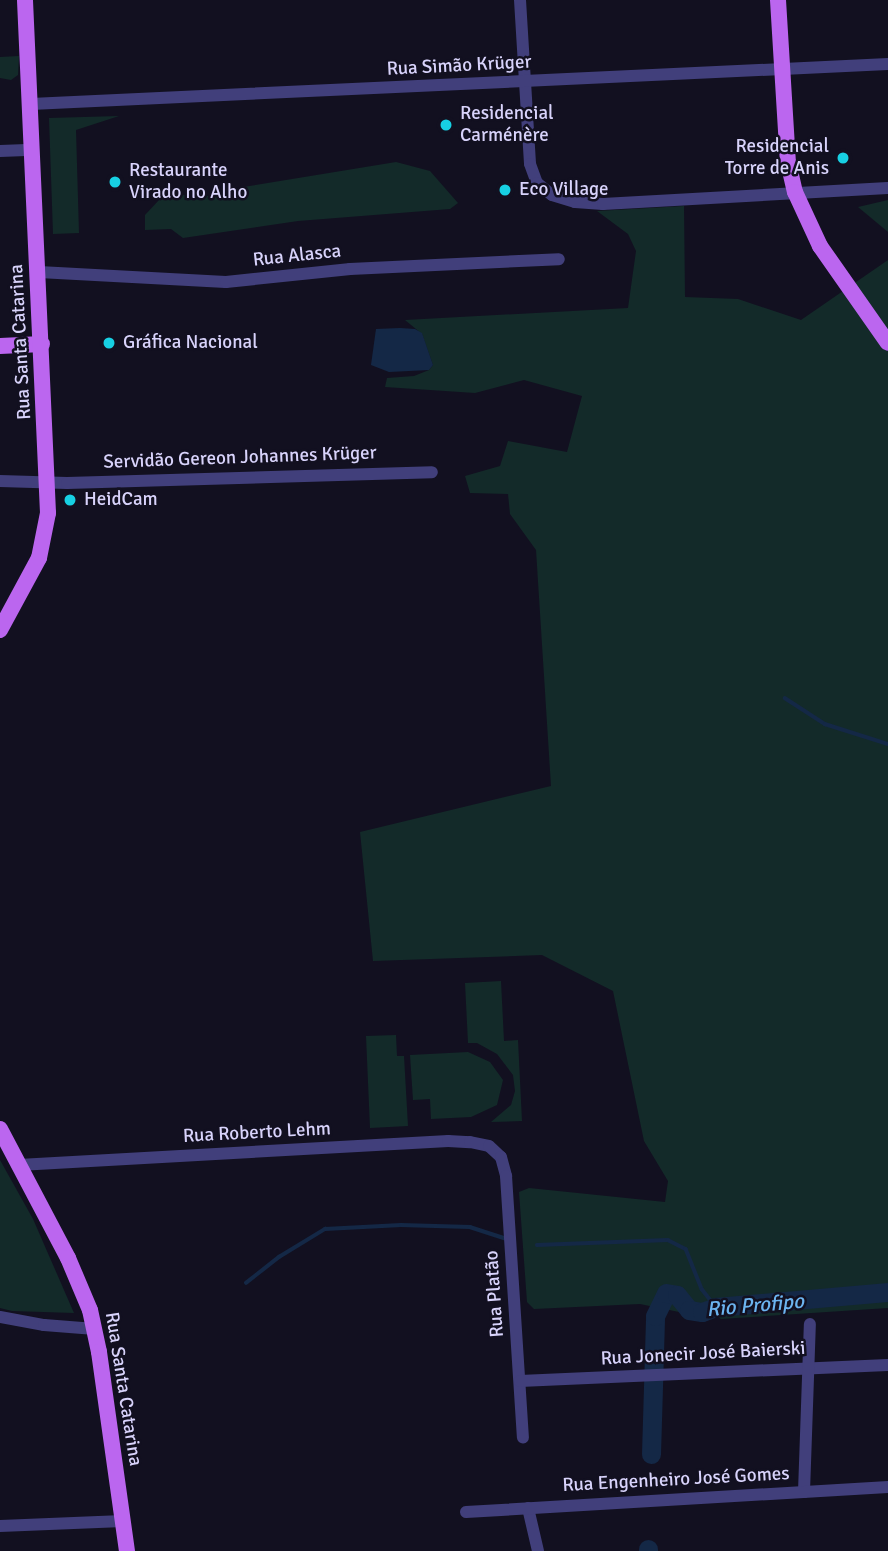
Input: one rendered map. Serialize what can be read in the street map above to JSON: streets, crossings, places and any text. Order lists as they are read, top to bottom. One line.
{"streets":{"main road":["Rua Santa Catarina"],"street":["Rua Simão Krüger","Rua Alasca","Servidão Gereon Johannes Krüger","Rua Roberto Lehm","Rua Platão","Rua Jonecir José Baierski","Rua Engenheiro José Gomes"]},"crossings":[["Rua Simão Krüger","Rua Santa Catarina"],["Rua Alasca","Rua Santa Catarina"],["Rua Santa Catarina","Servidão Gereon Johannes Krüger"],["Rua Santa Catarina","Rua Roberto Lehm"],["Rua Roberto Lehm","Rua Platão"],["Rua Platão","Rua Jonecir José Baierski"]],"water":["Rio Profipo"],"places":["Residencial Carménère","Residencial Torre de Anis","Restaurante Virado no Alho","Eco Village","Gráfica Nacional","HeidCam"]}
